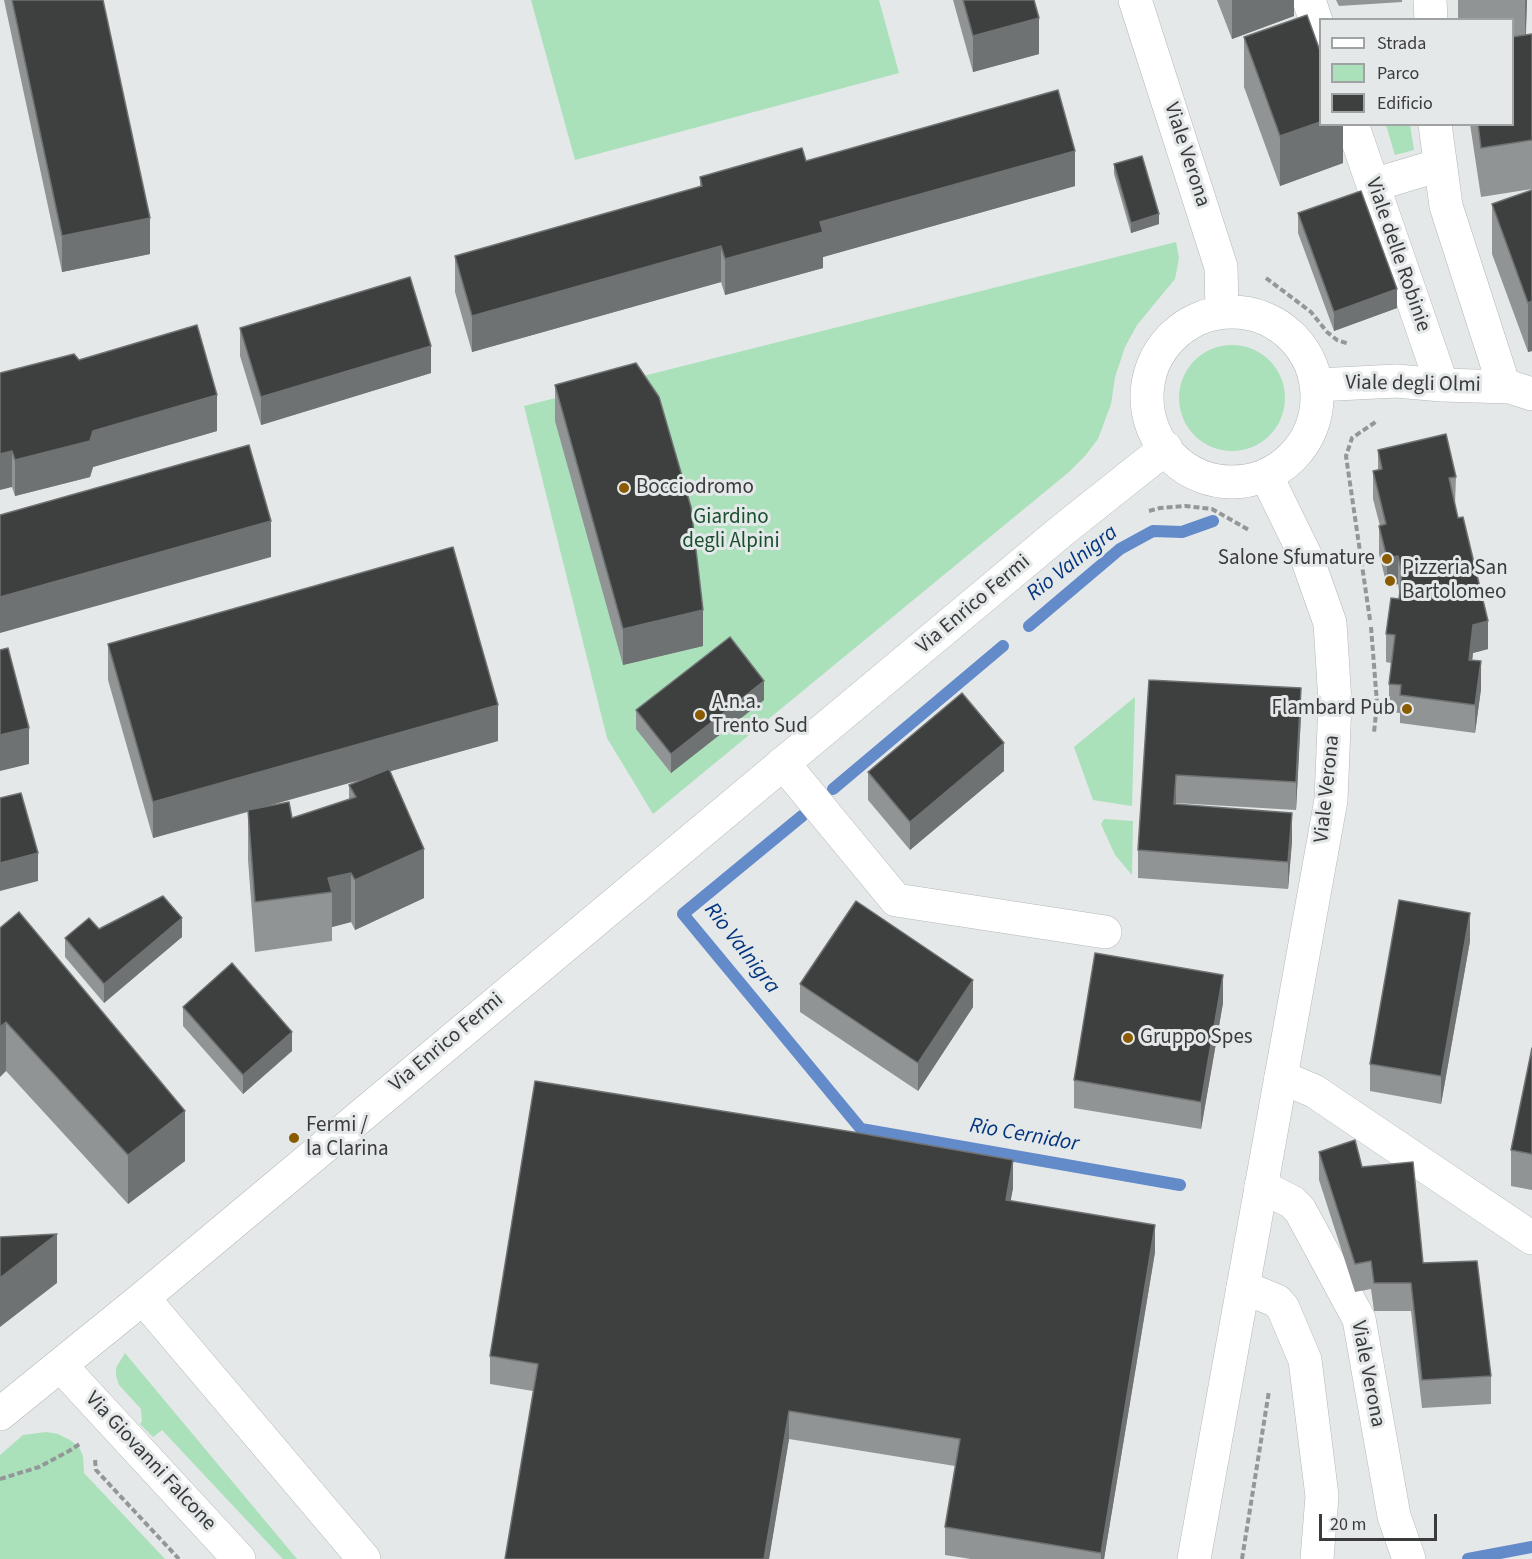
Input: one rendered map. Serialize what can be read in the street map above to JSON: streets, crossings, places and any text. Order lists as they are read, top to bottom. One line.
{"streets":{"street":["Viale Verona","Viale delle Robinie","Viale degli Olmi","Via Enrico Fermi","Via Giovanni Falcone"]},"crossings":[["Viale Verona","Viale degli Olmi"],["Viale Verona","Via Enrico Fermi"],["Viale delle Robinie","Viale degli Olmi"],["Viale degli Olmi","Via Enrico Fermi"],["Via Enrico Fermi","Via Giovanni Falcone"]],"water":["Rio Valnigra","Rio Cernidor"],"parks":["Giardino degli Alpini"],"places":["Bocciodromo","Salone Sfumature","Pizzeria San Bartolomeo","Flambard Pub","A.n.a. Trento Sud","Gruppo Spes","Fermi / la Clarina"],"legend":["Strada","Parco","Edificio"],"scale_bar":"20 m"}
